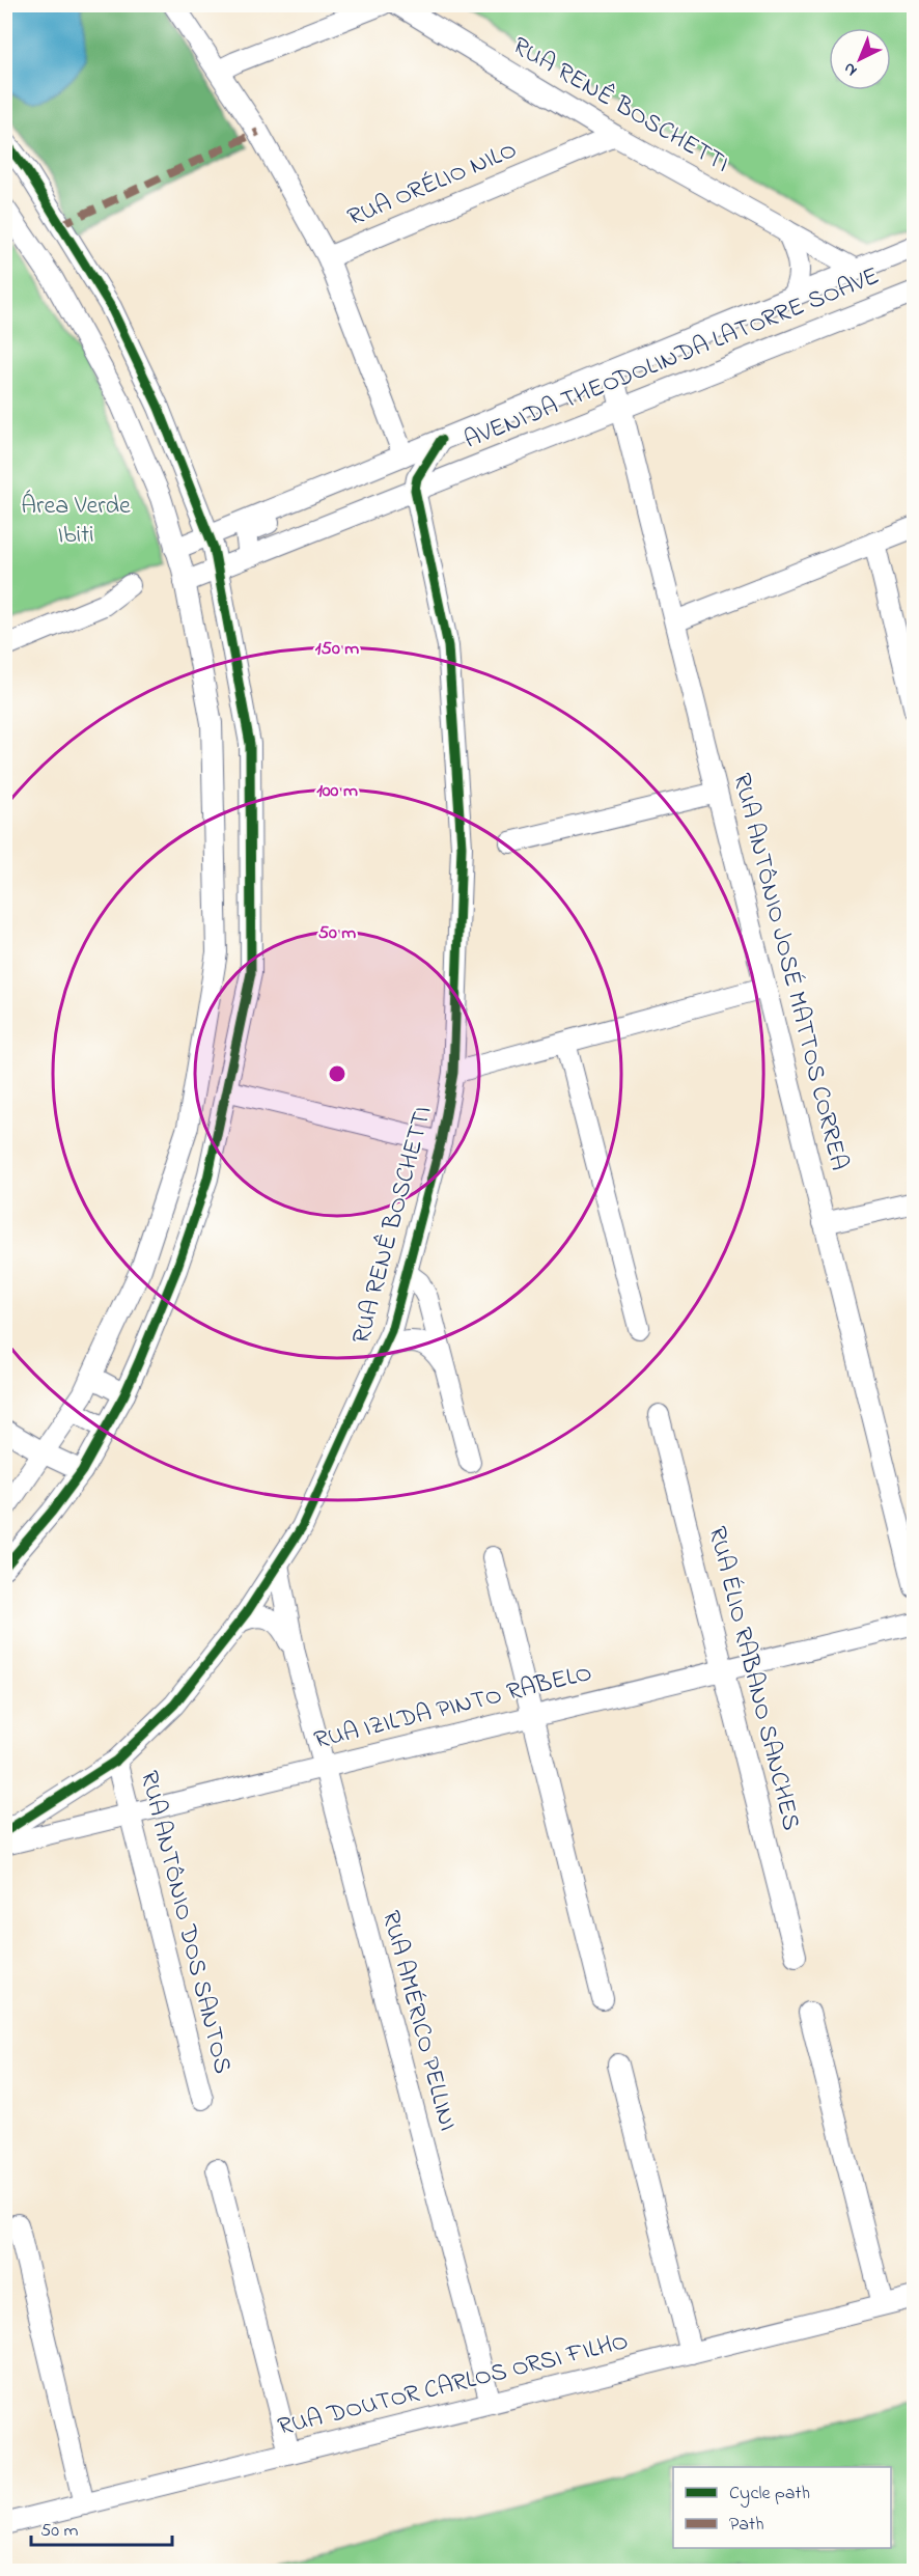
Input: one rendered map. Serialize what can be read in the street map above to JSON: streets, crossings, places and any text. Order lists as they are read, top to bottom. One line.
{"streets":{"street":["RUA RENÊ BOSCHETTI","RUA ORÉLIO NILO","AVENIDA THEODOLINDA LATORRE SOAVE","RUA ANTÔNIO JOSÉ MATTOS CORREA","RUA ÉLIO RABANO SANCHES","RUA IZILDA PINTO RABELO","RUA ANTÔNIO DOS SANTOS","RUA AMÉRICO PELLINI","RUA DOUTOR CARLOS ORSI FILHO"]},"crossings":[["RUA RENÊ BOSCHETTI","RUA ORÉLIO NILO"],["RUA RENÊ BOSCHETTI","AVENIDA THEODOLINDA LATORRE SOAVE"],["RUA RENÊ BOSCHETTI","RUA ANTÔNIO DOS SANTOS"],["RUA RENÊ BOSCHETTI","RUA AMÉRICO PELLINI"],["AVENIDA THEODOLINDA LATORRE SOAVE","RUA ANTÔNIO JOSÉ MATTOS CORREA"],["RUA ÉLIO RABANO SANCHES","RUA IZILDA PINTO RABELO"],["RUA IZILDA PINTO RABELO","RUA ANTÔNIO DOS SANTOS"],["RUA IZILDA PINTO RABELO","RUA AMÉRICO PELLINI"],["RUA AMÉRICO PELLINI","RUA DOUTOR CARLOS ORSI FILHO"]],"parks":["Área Verde Ibiti"],"legend":["Cycle path","Path"],"scale_bar":"50 m","north":"bottom left","rings":["150 m","100 m","50 m"]}
